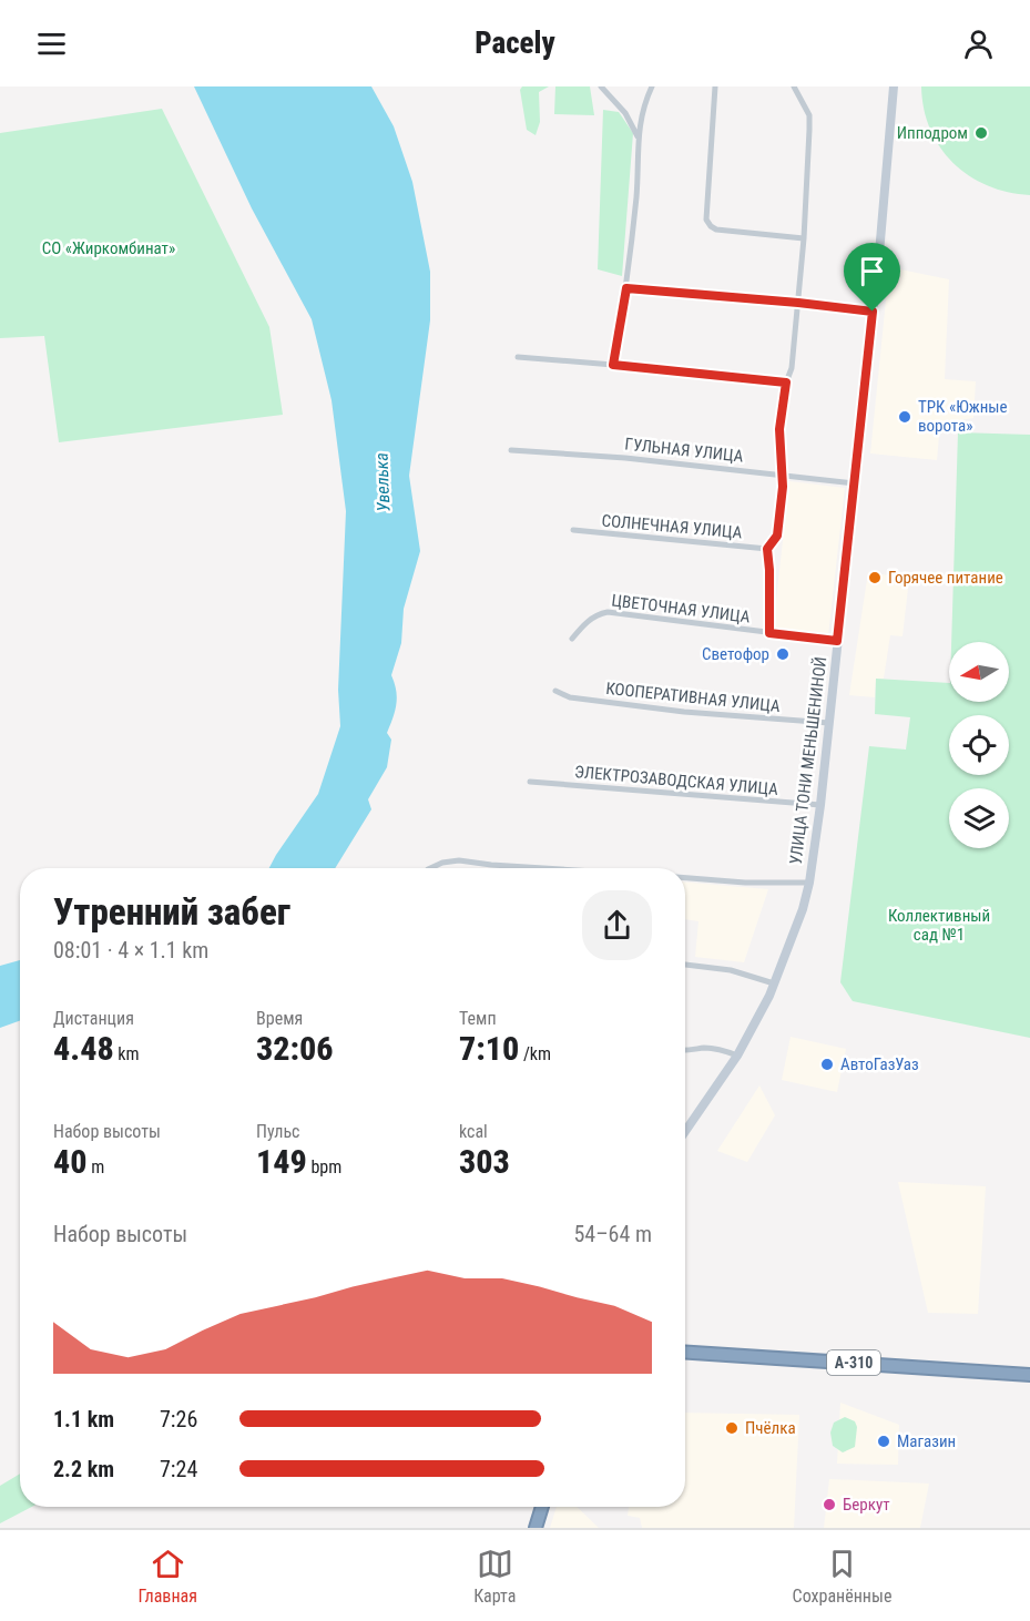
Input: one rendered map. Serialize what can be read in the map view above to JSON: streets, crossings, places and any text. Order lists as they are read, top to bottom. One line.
{"streets":{"highway":["А-310"],"main road":["УЛИЦА ТОНИ МЕНЬШЕНИНОЙ"],"street":["ГУЛЬНАЯ УЛИЦА","СОЛНЕЧНАЯ УЛИЦА","ЦВЕТОЧНАЯ УЛИЦА","КООПЕРАТИВНАЯ УЛИЦА","ЭЛЕКТРОЗАВОДСКАЯ УЛИЦА"]},"crossings":[["ГУЛЬНАЯ УЛИЦА","УЛИЦА ТОНИ МЕНЬШЕНИНОЙ"],["ЦВЕТОЧНАЯ УЛИЦА","УЛИЦА ТОНИ МЕНЬШЕНИНОЙ"],["КООПЕРАТИВНАЯ УЛИЦА","УЛИЦА ТОНИ МЕНЬШЕНИНОЙ"],["УЛИЦА ТОНИ МЕНЬШЕНИНОЙ","ЭЛЕКТРОЗАВОДСКАЯ УЛИЦА"]],"water":["Увелька"],"parks":["СО «Жиркомбинат»","Коллективный сад №1"],"places":["Ипподром","ТРК «Южные ворота»","Горячее питание","Светофор","АвтоГазУаз","Пчёлка","Магазин","Беркут"],"north":"left","page":{"header":"Pacely","heading":["Утренний забег","08:01 · 4 × 1.1 km"],"stats":[["Дистанция","4.48 km"],["Время","32:06"],["Темп","7:10 /km"],["Набор высоты","40 m"],["Пульс","149 bpm"],["kcal","303"]],"chart":["Набор высоты","54–64 m"],"list":[{"name":"1.1 km","note":"7:26"},{"name":"2.2 km","note":"7:24"}],"tabs":["Главная","Карта","Сохранённые"]}}
